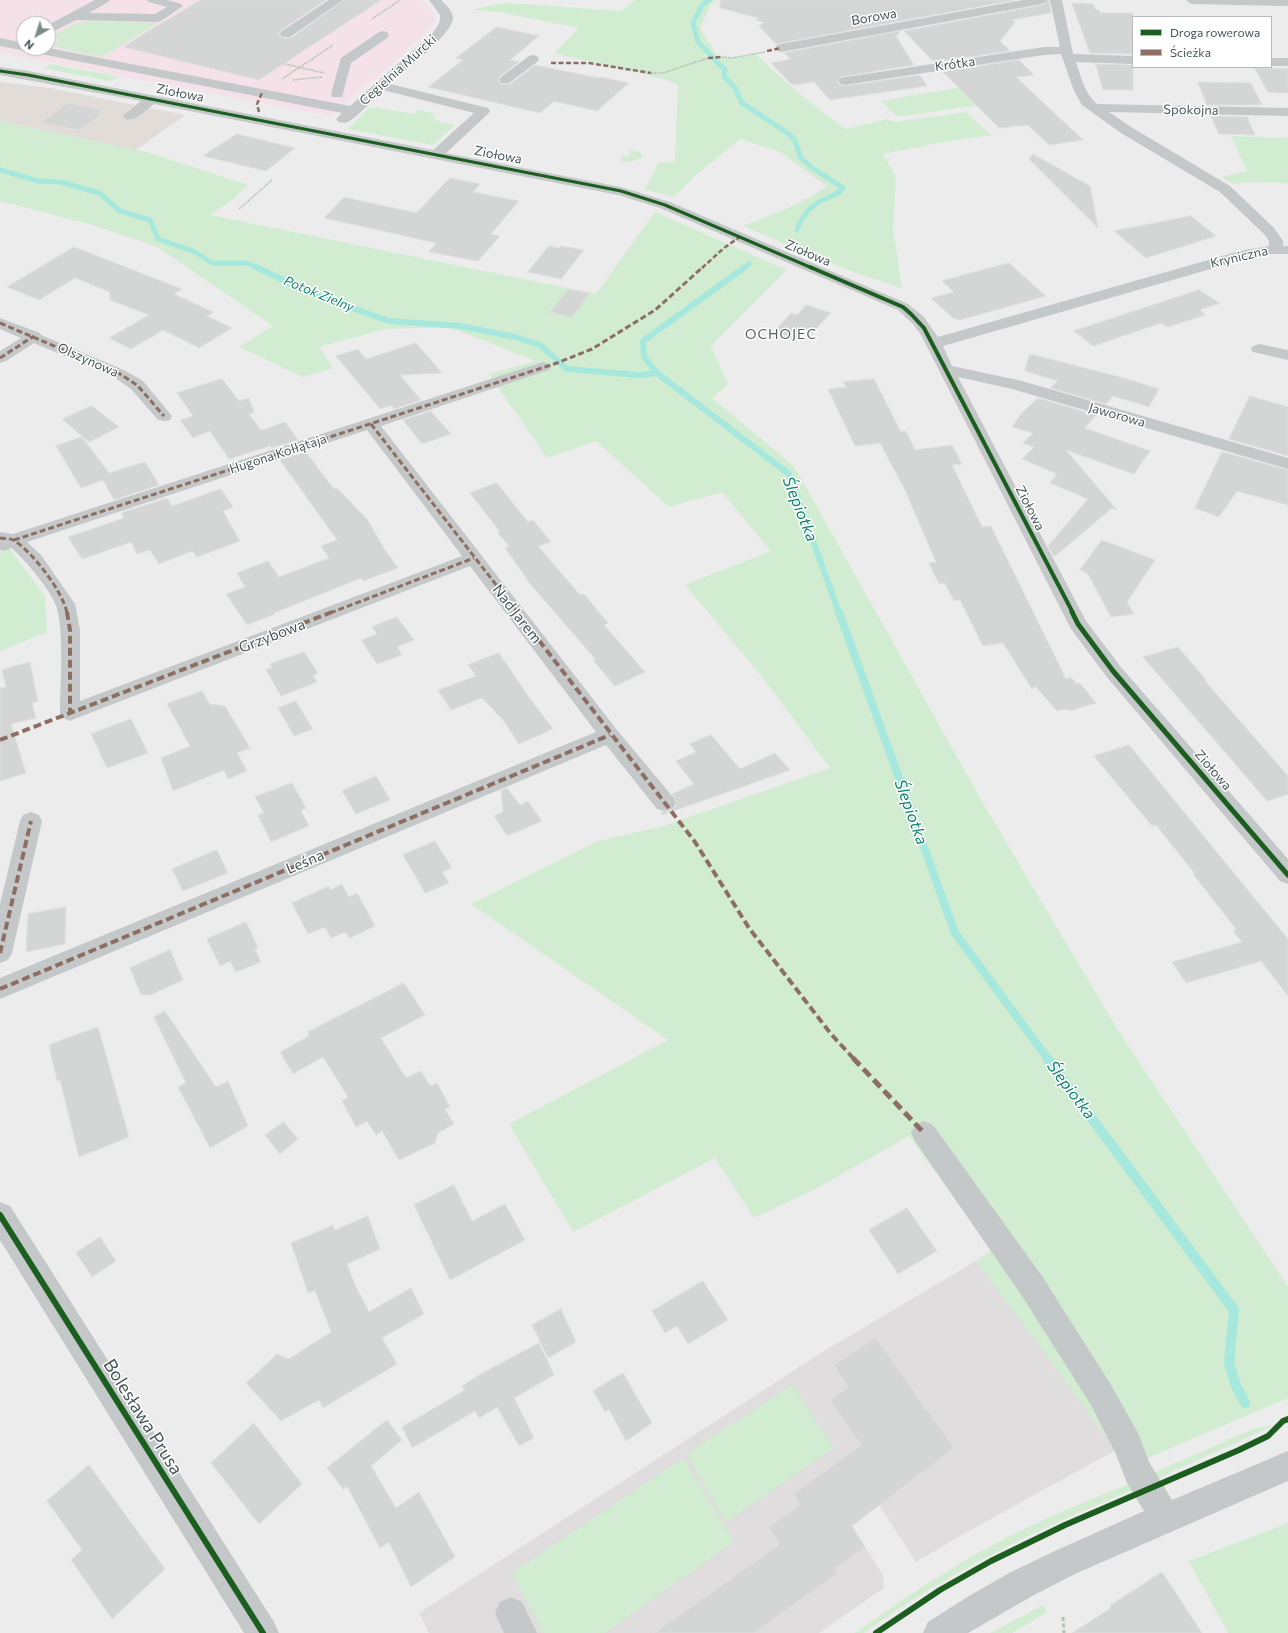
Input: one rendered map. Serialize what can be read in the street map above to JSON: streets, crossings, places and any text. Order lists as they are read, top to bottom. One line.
{"streets":{"street":["Borowa","Krótka","Cegielnia Murcki","Ziołowa","Spokojna","Kryniczna","Olszynowa","Jaworowa","Hugona Kołłątaja","Nad Jarem","Grzybowa","Leśna","Bolesława Prusa"]},"crossings":[["Krótka","Kryniczna"],["Cegielnia Murcki","Ziołowa"],["Ziołowa","Kryniczna"],["Ziołowa","Jaworowa"],["Spokojna","Kryniczna"],["Hugona Kołłątaja","Nad Jarem"],["Hugona Kołłątaja","Grzybowa"],["Nad Jarem","Grzybowa"],["Nad Jarem","Leśna"]],"districts":["OCHOJEC"],"water":["Potok Zielny","Ślepiotka"],"legend":["Droga rowerowa","Ścieżka"],"north":"bottom left"}
